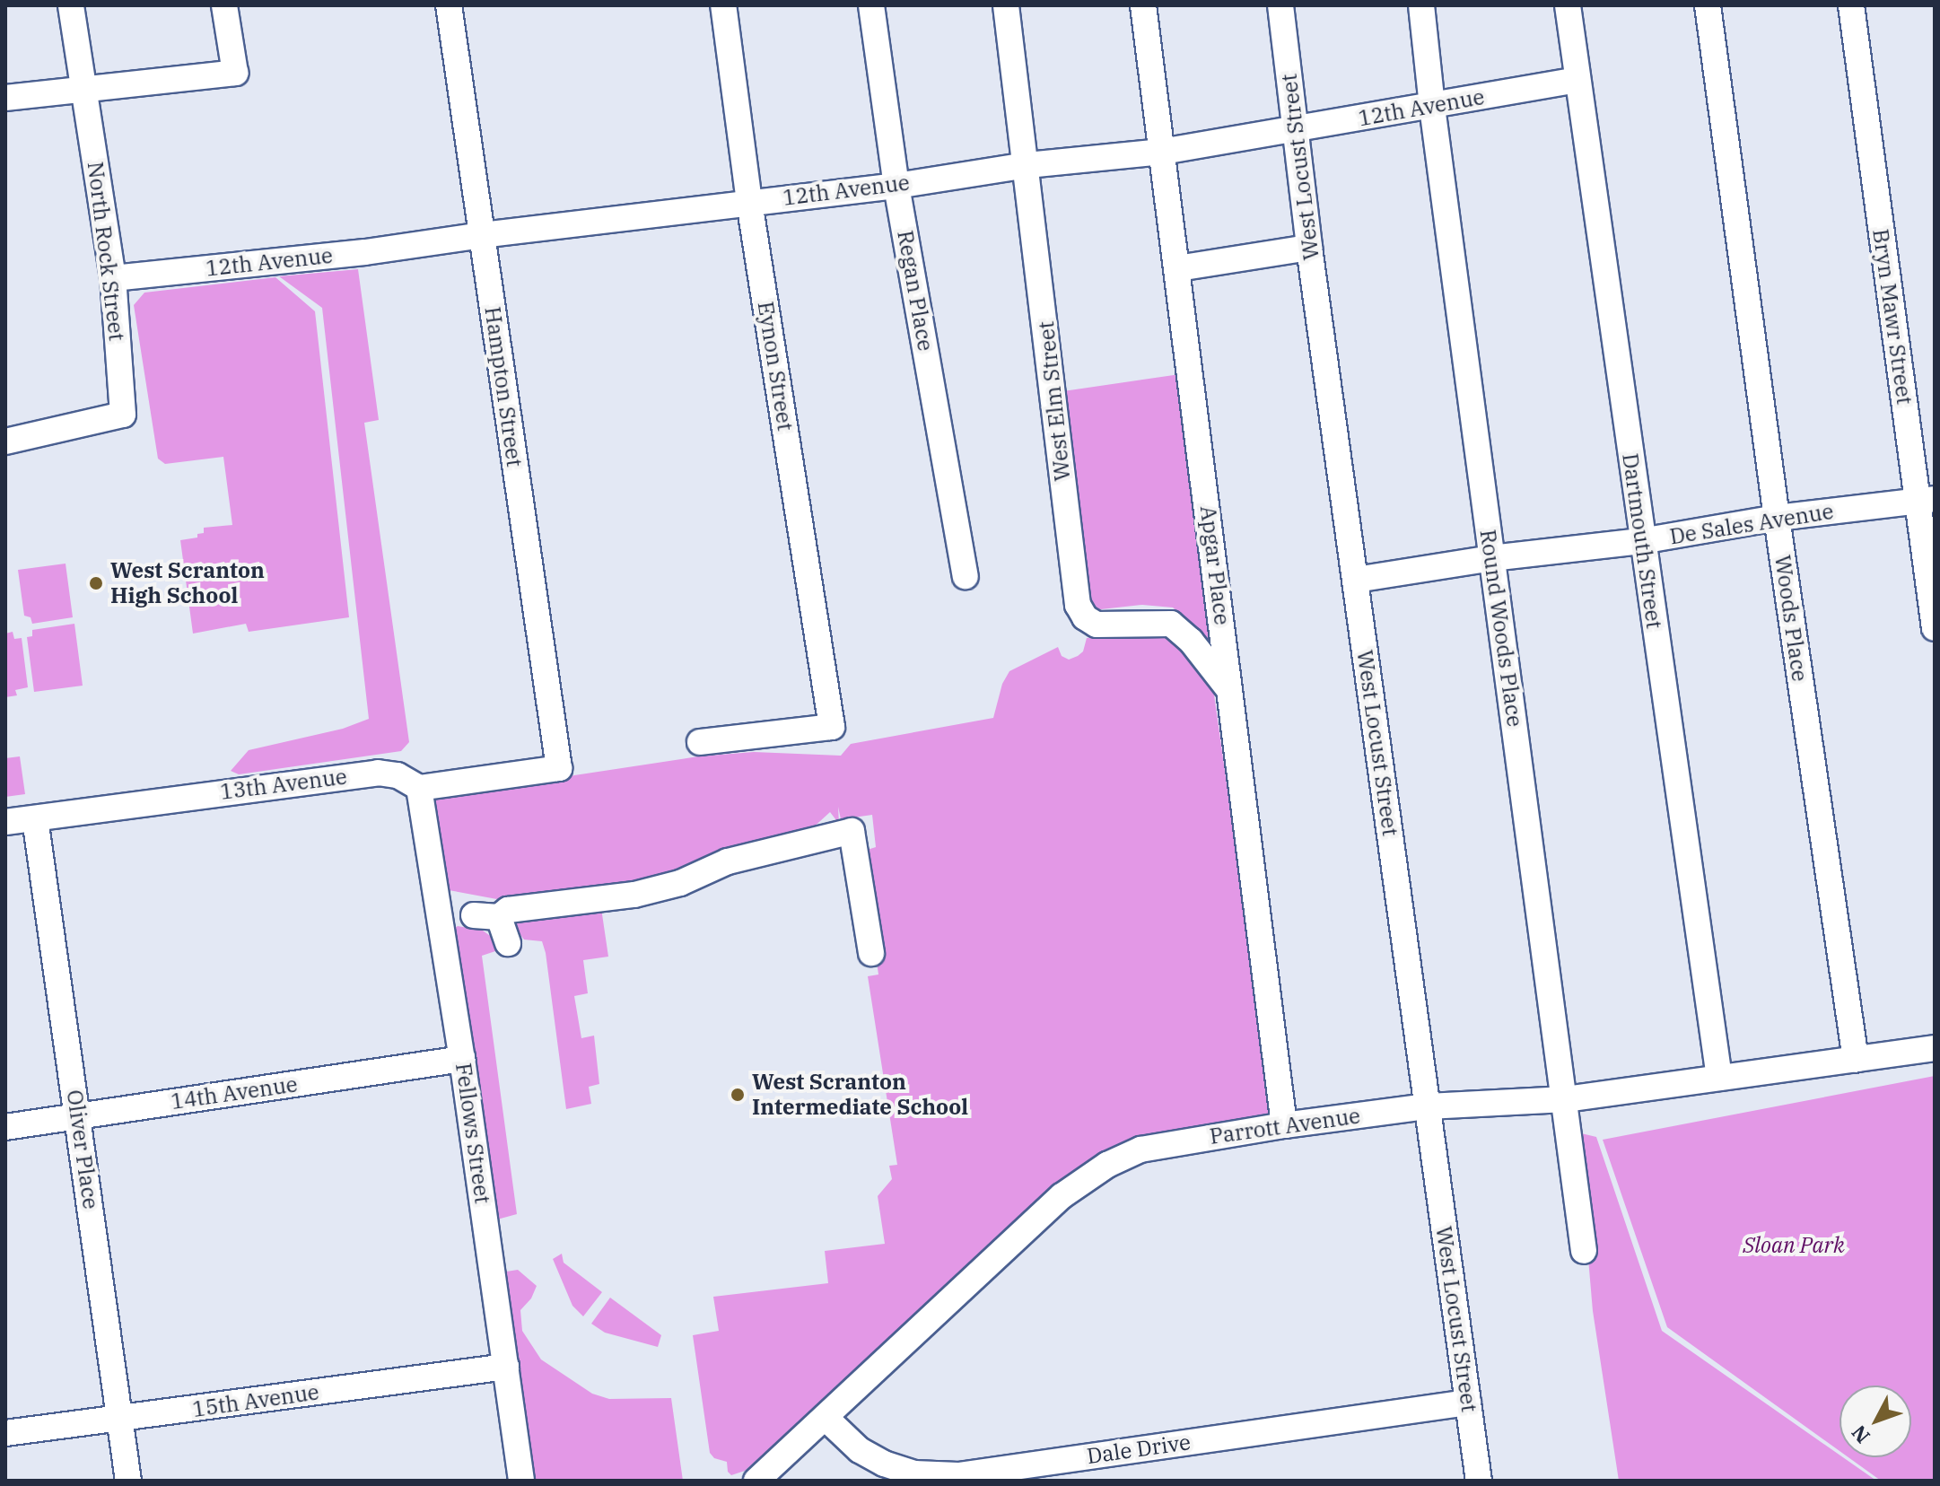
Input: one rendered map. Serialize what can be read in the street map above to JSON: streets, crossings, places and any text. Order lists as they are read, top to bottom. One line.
{"streets":{"street":["12th Avenue","West Locust Street","North Rock Street","Regan Place","Bryn Mawr Street","Eynon Street","Hampton Street","West Elm Street","De Sales Avenue","Dartmouth Street","Apgar Place","Woods Place","Round Woods Place","13th Avenue","14th Avenue","Parrott Avenue","Fellows Street","Oliver Place","15th Avenue","Dale Drive"]},"crossings":[["12th Avenue","West Locust Street"],["12th Avenue","North Rock Street"],["12th Avenue","Regan Place"],["12th Avenue","Eynon Street"],["12th Avenue","Hampton Street"],["12th Avenue","West Elm Street"],["12th Avenue","Dartmouth Street"],["12th Avenue","Apgar Place"],["12th Avenue","Round Woods Place"],["West Locust Street","De Sales Avenue"],["West Locust Street","Parrott Avenue"],["West Locust Street","Dale Drive"],["Bryn Mawr Street","De Sales Avenue"],["Hampton Street","13th Avenue"],["Hampton Street","Fellows Street"],["West Elm Street","Apgar Place"],["De Sales Avenue","Dartmouth Street"],["De Sales Avenue","Woods Place"],["De Sales Avenue","Round Woods Place"],["Dartmouth Street","Parrott Avenue"],["Apgar Place","Parrott Avenue"],["Woods Place","Parrott Avenue"],["Round Woods Place","Parrott Avenue"],["13th Avenue","Fellows Street"],["13th Avenue","Oliver Place"],["14th Avenue","Fellows Street"],["14th Avenue","Oliver Place"],["Parrott Avenue","Dale Drive"],["Fellows Street","15th Avenue"],["Oliver Place","15th Avenue"]],"parks":["Sloan Park"],"places":["West Scranton High School","West Scranton Intermediate School"],"north":"bottom left"}
